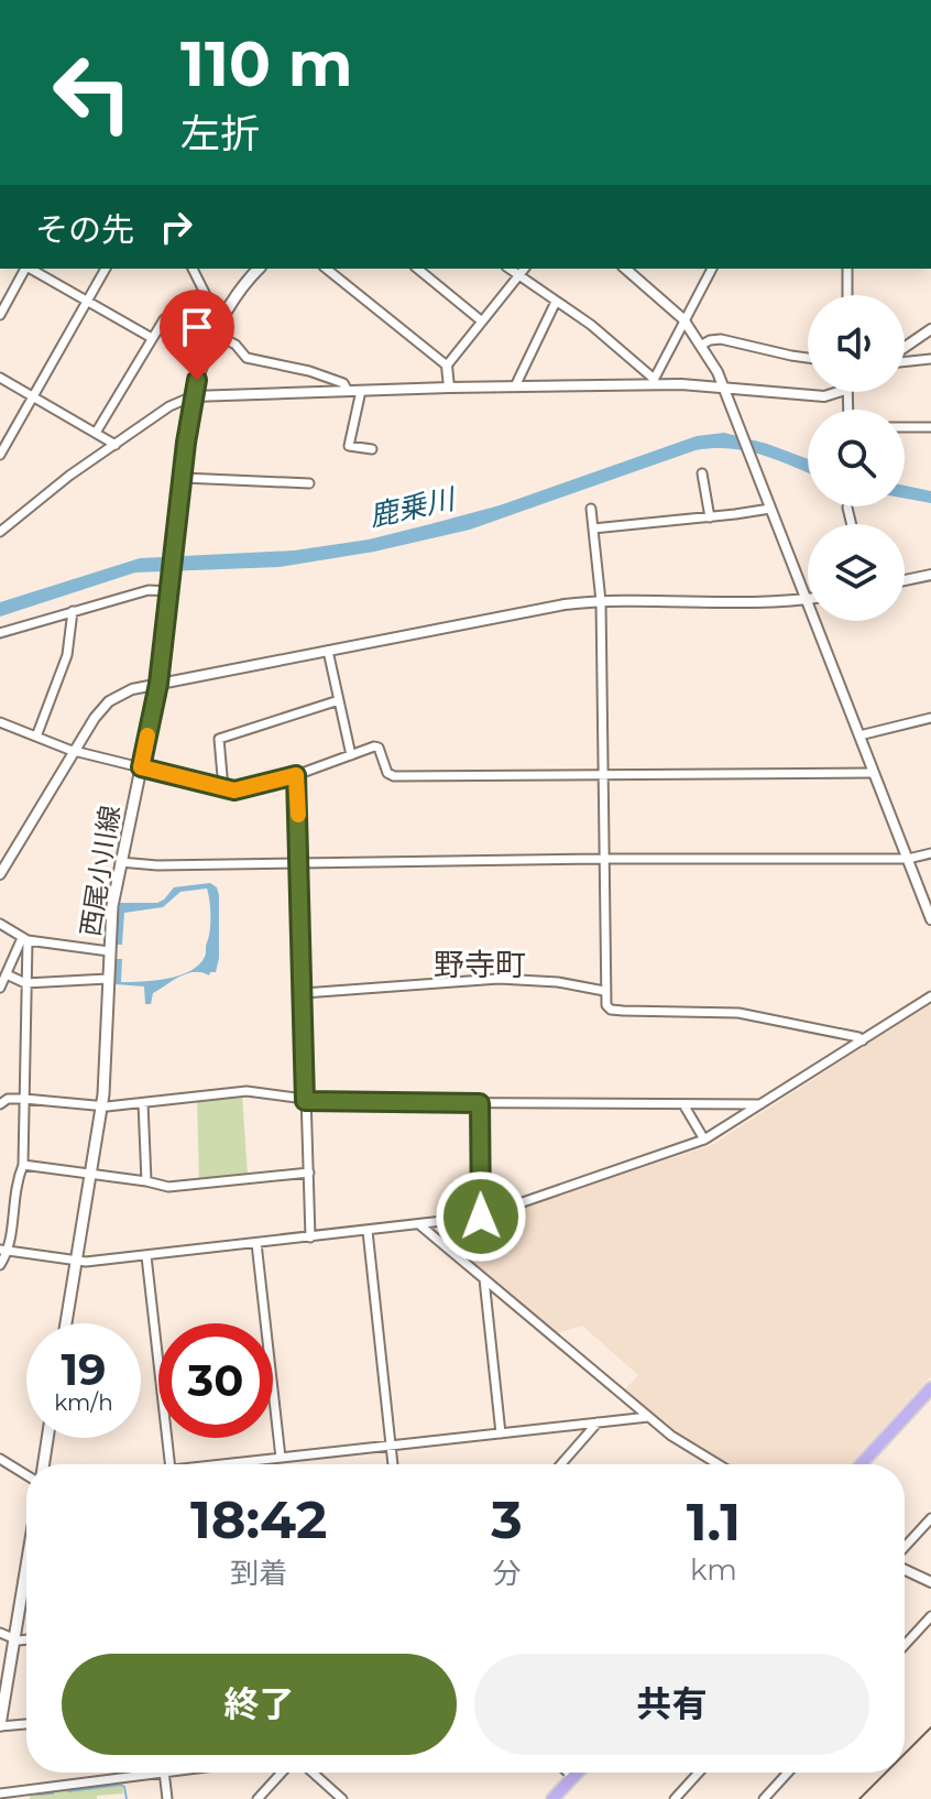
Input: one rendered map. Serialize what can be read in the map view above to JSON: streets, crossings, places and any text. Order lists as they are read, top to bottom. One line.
{"streets":{"main road":["西尾小川線"]},"districts":["野寺町"],"water":["鹿乗川"],"page":{"turn":["110 m","左折"],"then":"その先","speed":"19 km/h","limit":"30","eta":["18:42","到着","3","分","1.1","km"],"buttons":["終了","共有"]}}
